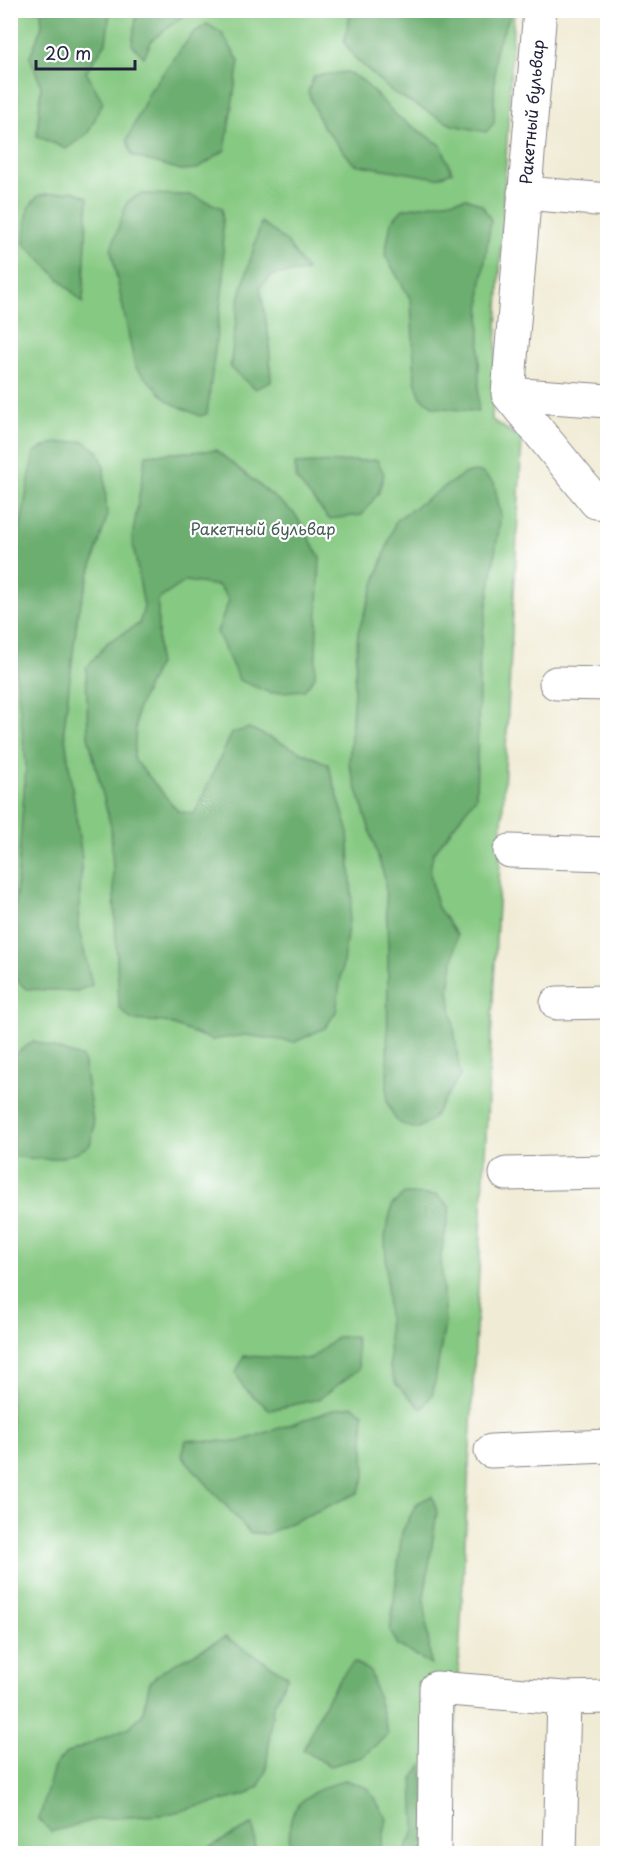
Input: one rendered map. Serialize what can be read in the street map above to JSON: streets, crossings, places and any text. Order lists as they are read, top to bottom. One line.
{"streets":{"street":["Ракетный бульвар"]},"parks":["Ракетный бульвар"],"scale_bar":"20 m"}
